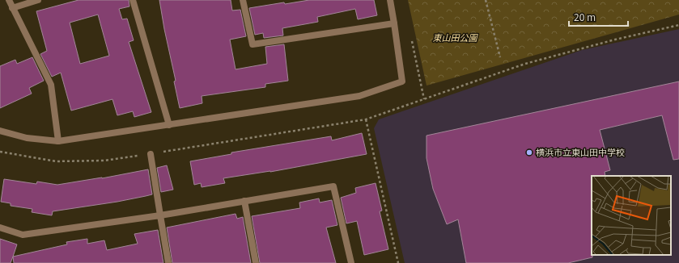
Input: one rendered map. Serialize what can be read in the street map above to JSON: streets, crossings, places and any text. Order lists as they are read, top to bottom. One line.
{"parks":["東山田公園"],"places":["横浜市立東山田中学校"],"scale_bar":"20 m"}
